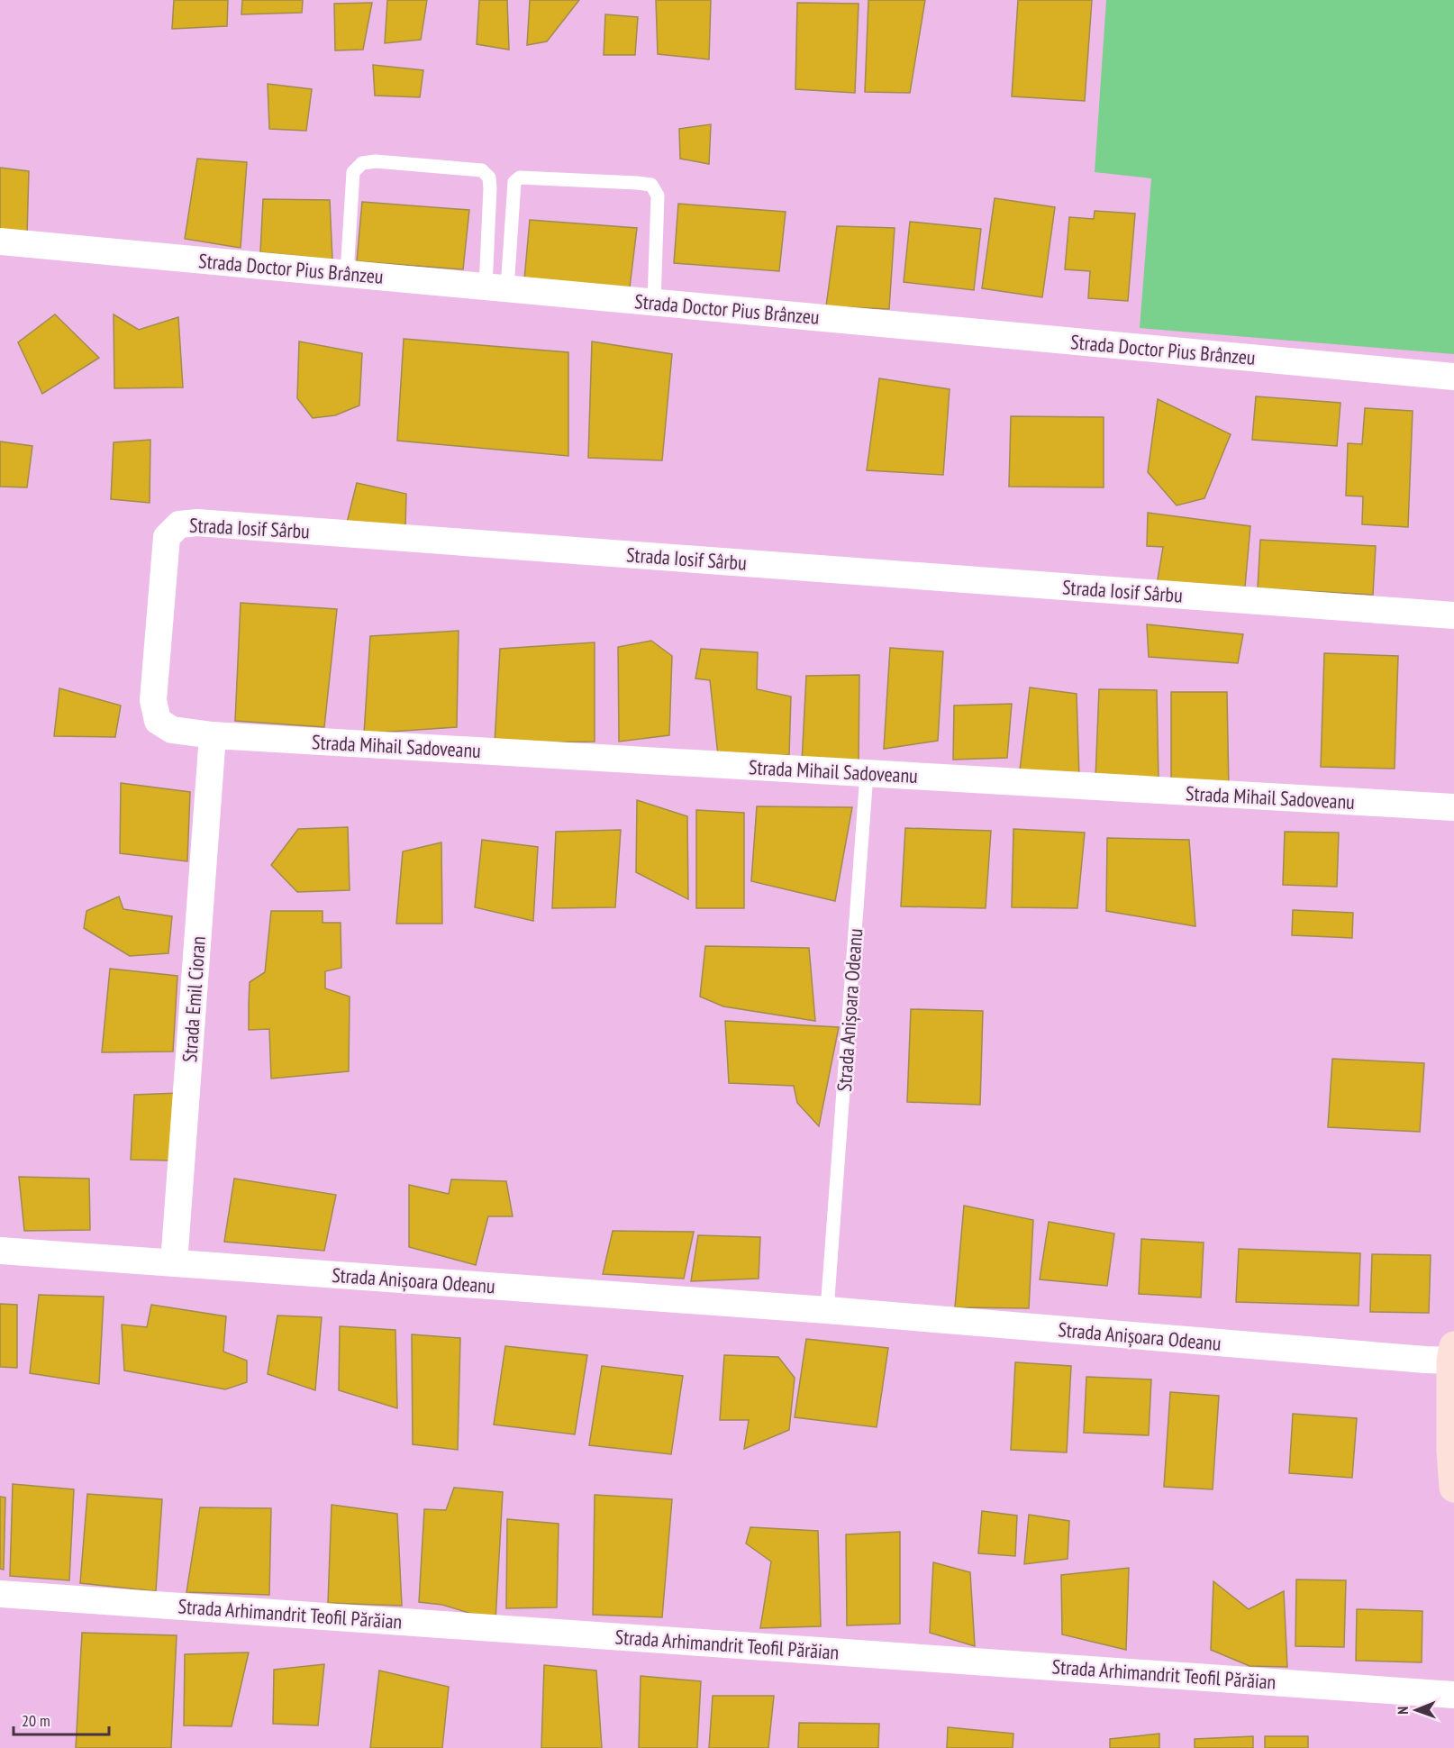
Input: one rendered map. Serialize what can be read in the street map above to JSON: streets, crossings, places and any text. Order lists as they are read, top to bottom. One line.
{"streets":{"street":["Strada Doctor Pius Brânzeu","Strada Iosif Sârbu","Strada Mihail Sadoveanu","Strada Emil Cioran","Strada Anișoara Odeanu","Strada Arhimandrit Teofil Părăian"]},"crossings":[["Strada Iosif Sârbu","Strada Mihail Sadoveanu"],["Strada Iosif Sârbu","Strada Emil Cioran"],["Strada Mihail Sadoveanu","Strada Emil Cioran"],["Strada Mihail Sadoveanu","Strada Anișoara Odeanu"],["Strada Emil Cioran","Strada Anișoara Odeanu"]],"scale_bar":"20 m","north":"left"}
